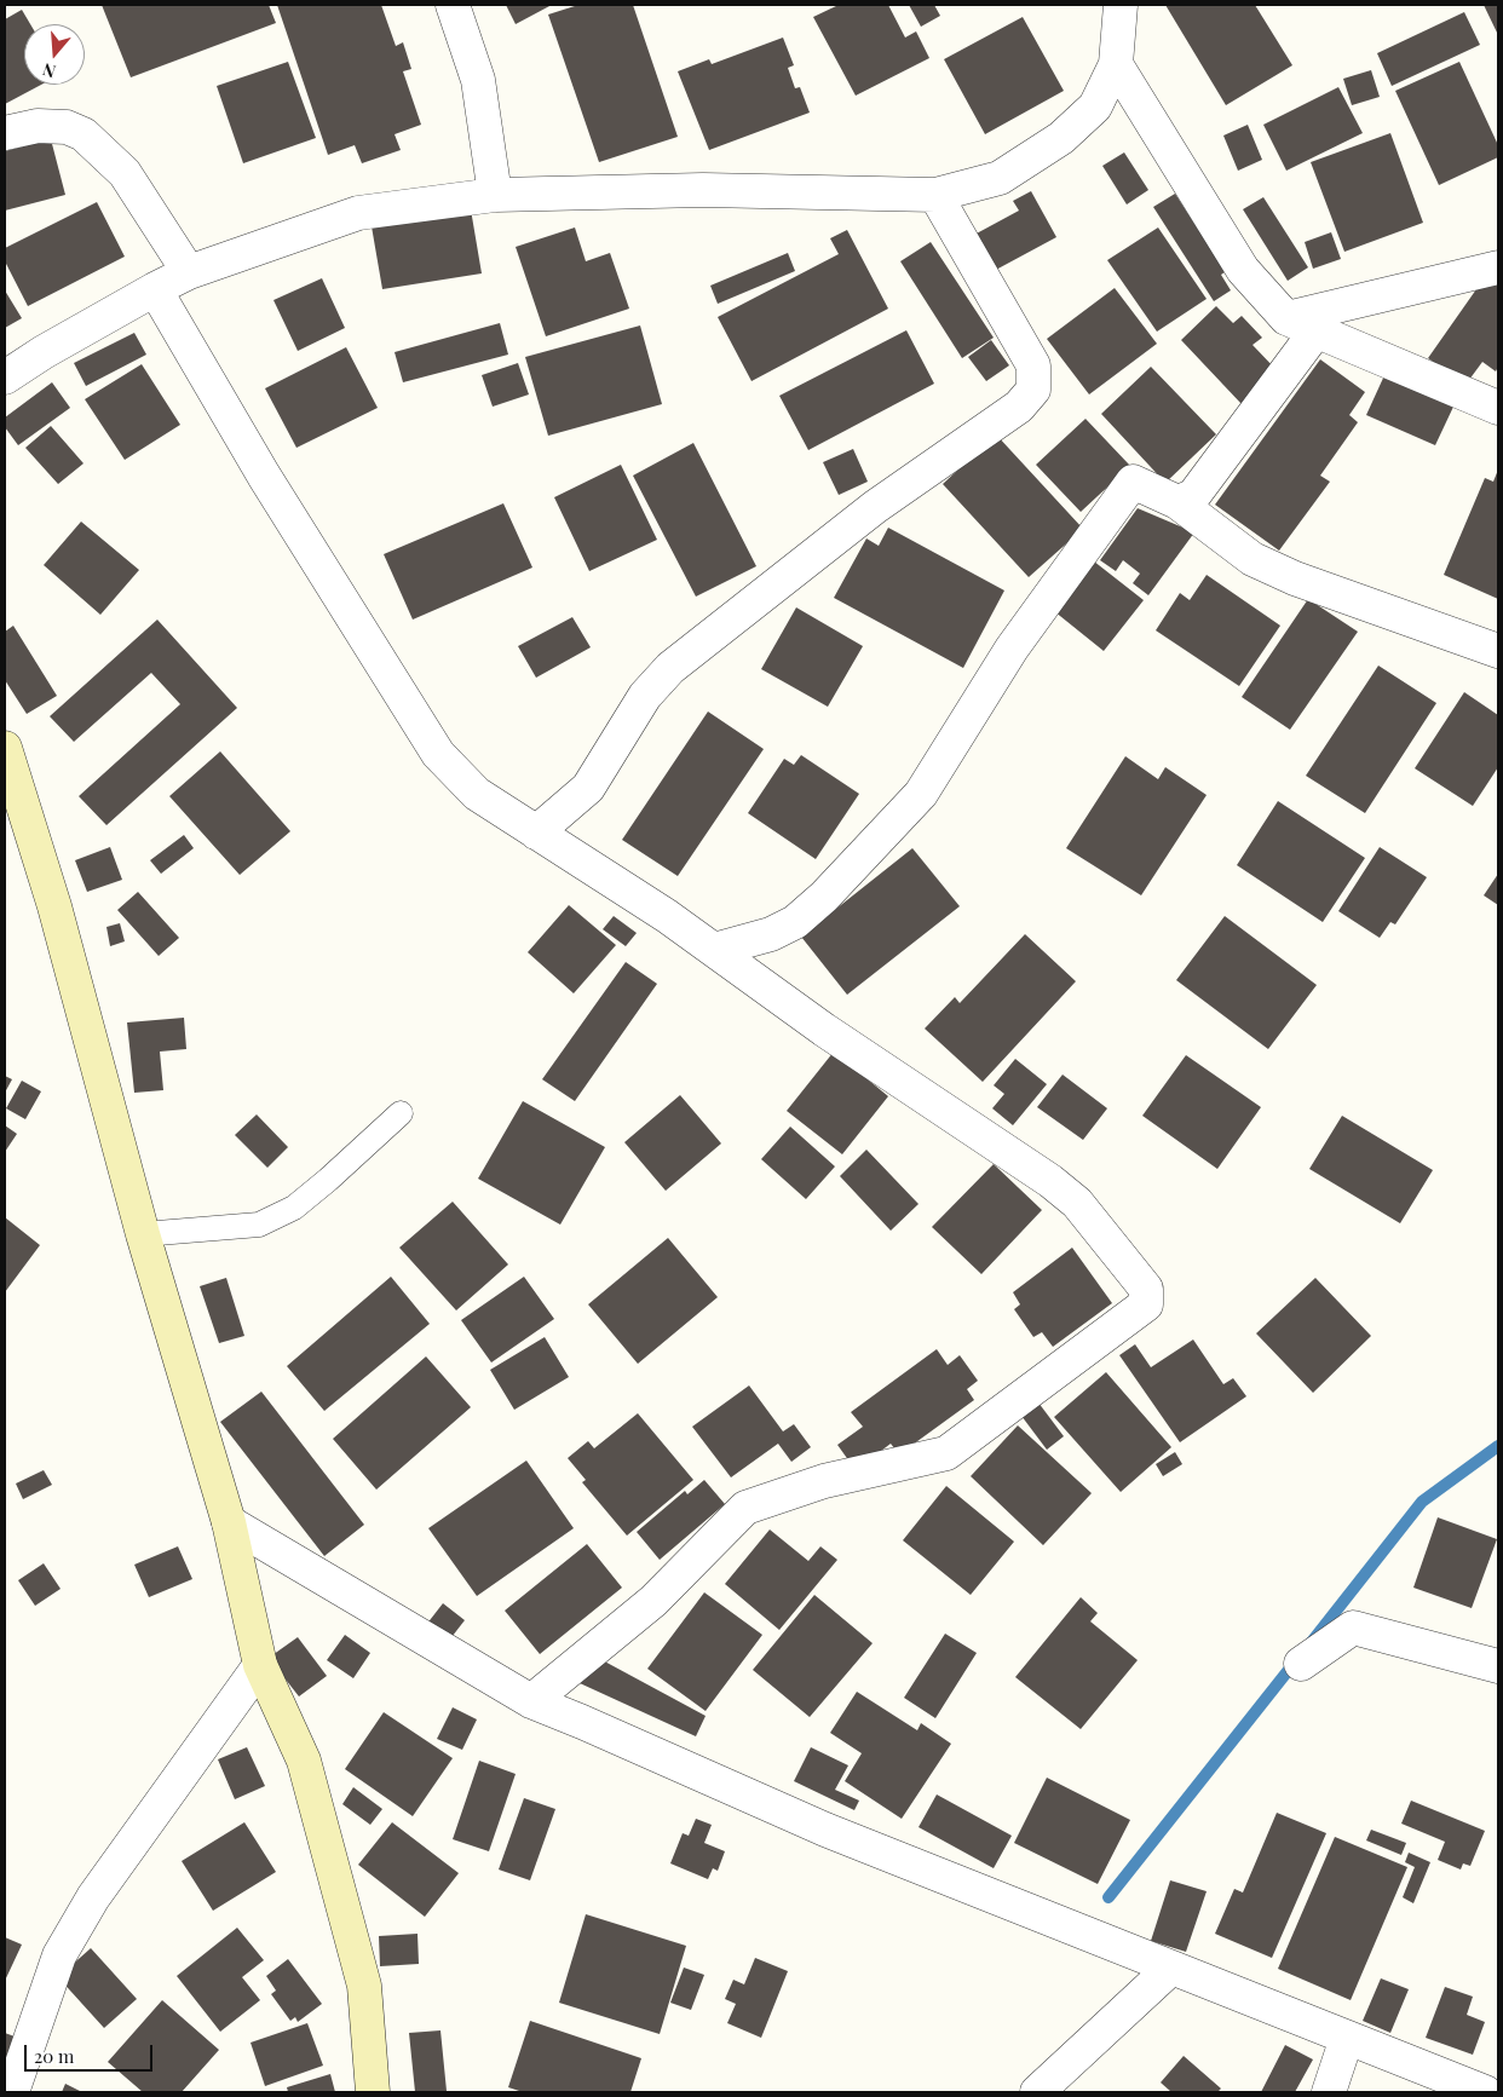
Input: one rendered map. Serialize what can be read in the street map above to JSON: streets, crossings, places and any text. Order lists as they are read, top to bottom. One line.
{"scale_bar":"20 m","north":"bottom"}
